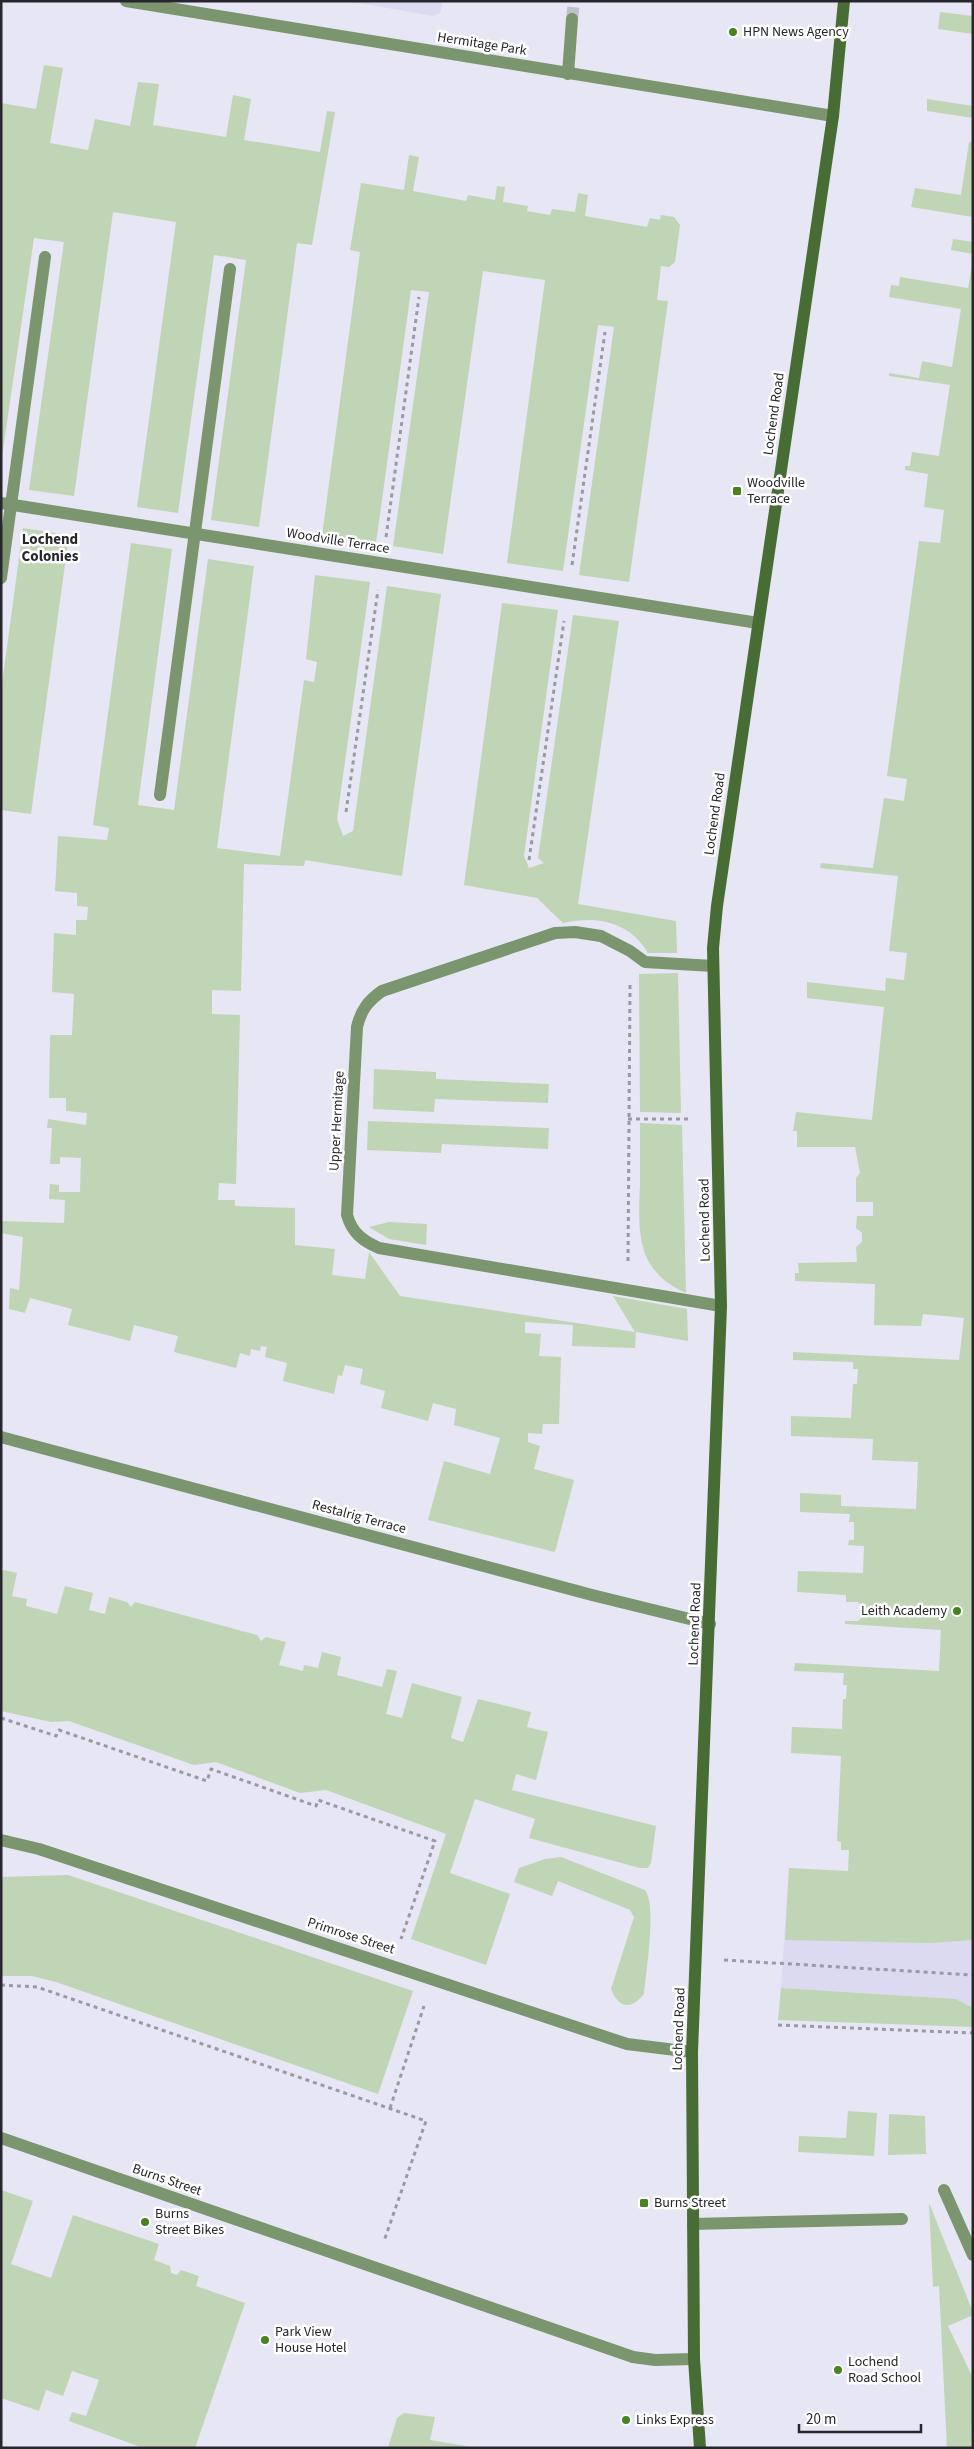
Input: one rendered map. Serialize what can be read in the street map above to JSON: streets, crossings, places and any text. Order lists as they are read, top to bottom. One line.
{"streets":{"street":["Hermitage Park","Lochend Road","Woodville Terrace","Upper Hermitage","Restalrig Terrace","Primrose Street","Burns Street"]},"crossings":[["Hermitage Park","Lochend Road"],["Lochend Road","Woodville Terrace"],["Lochend Road","Upper Hermitage"],["Lochend Road","Restalrig Terrace"],["Lochend Road","Primrose Street"],["Lochend Road","Burns Street"]],"districts":["Lochend Colonies"],"places":{"other":["HPN News Agency","Leith Academy","Burns Street Bikes","Park View House Hotel","Lochend Road School","Links Express"],"transit":["Woodville Terrace","Burns Street"]},"scale_bar":"20 m"}
